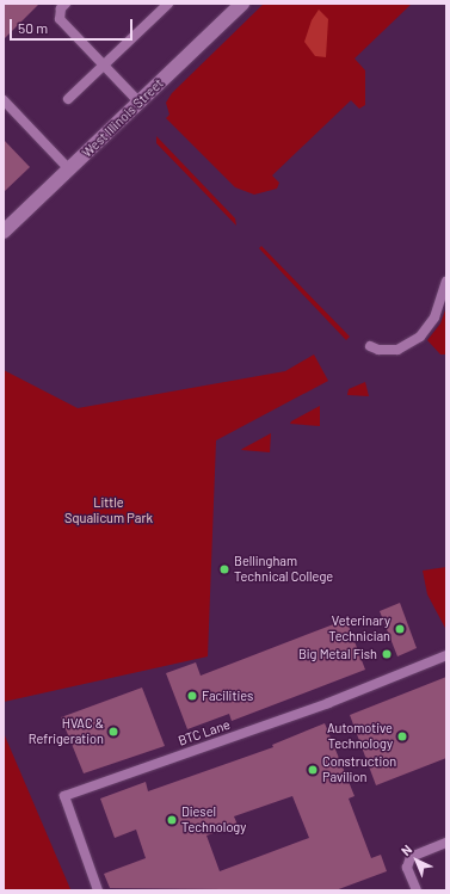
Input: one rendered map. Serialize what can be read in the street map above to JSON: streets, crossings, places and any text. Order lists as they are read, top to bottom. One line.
{"streets":{"street":["West Illinois Street"],"lane":["BTC Lane"]},"parks":["Little Squalicum Park"],"places":["Bellingham Technical College","Veterinary Technician","Big Metal Fish","Facilities","HVAC & Refrigeration","Automotive Technology","Construction Pavilion","Diesel Technology"],"scale_bar":"50 m","north":"top left"}
